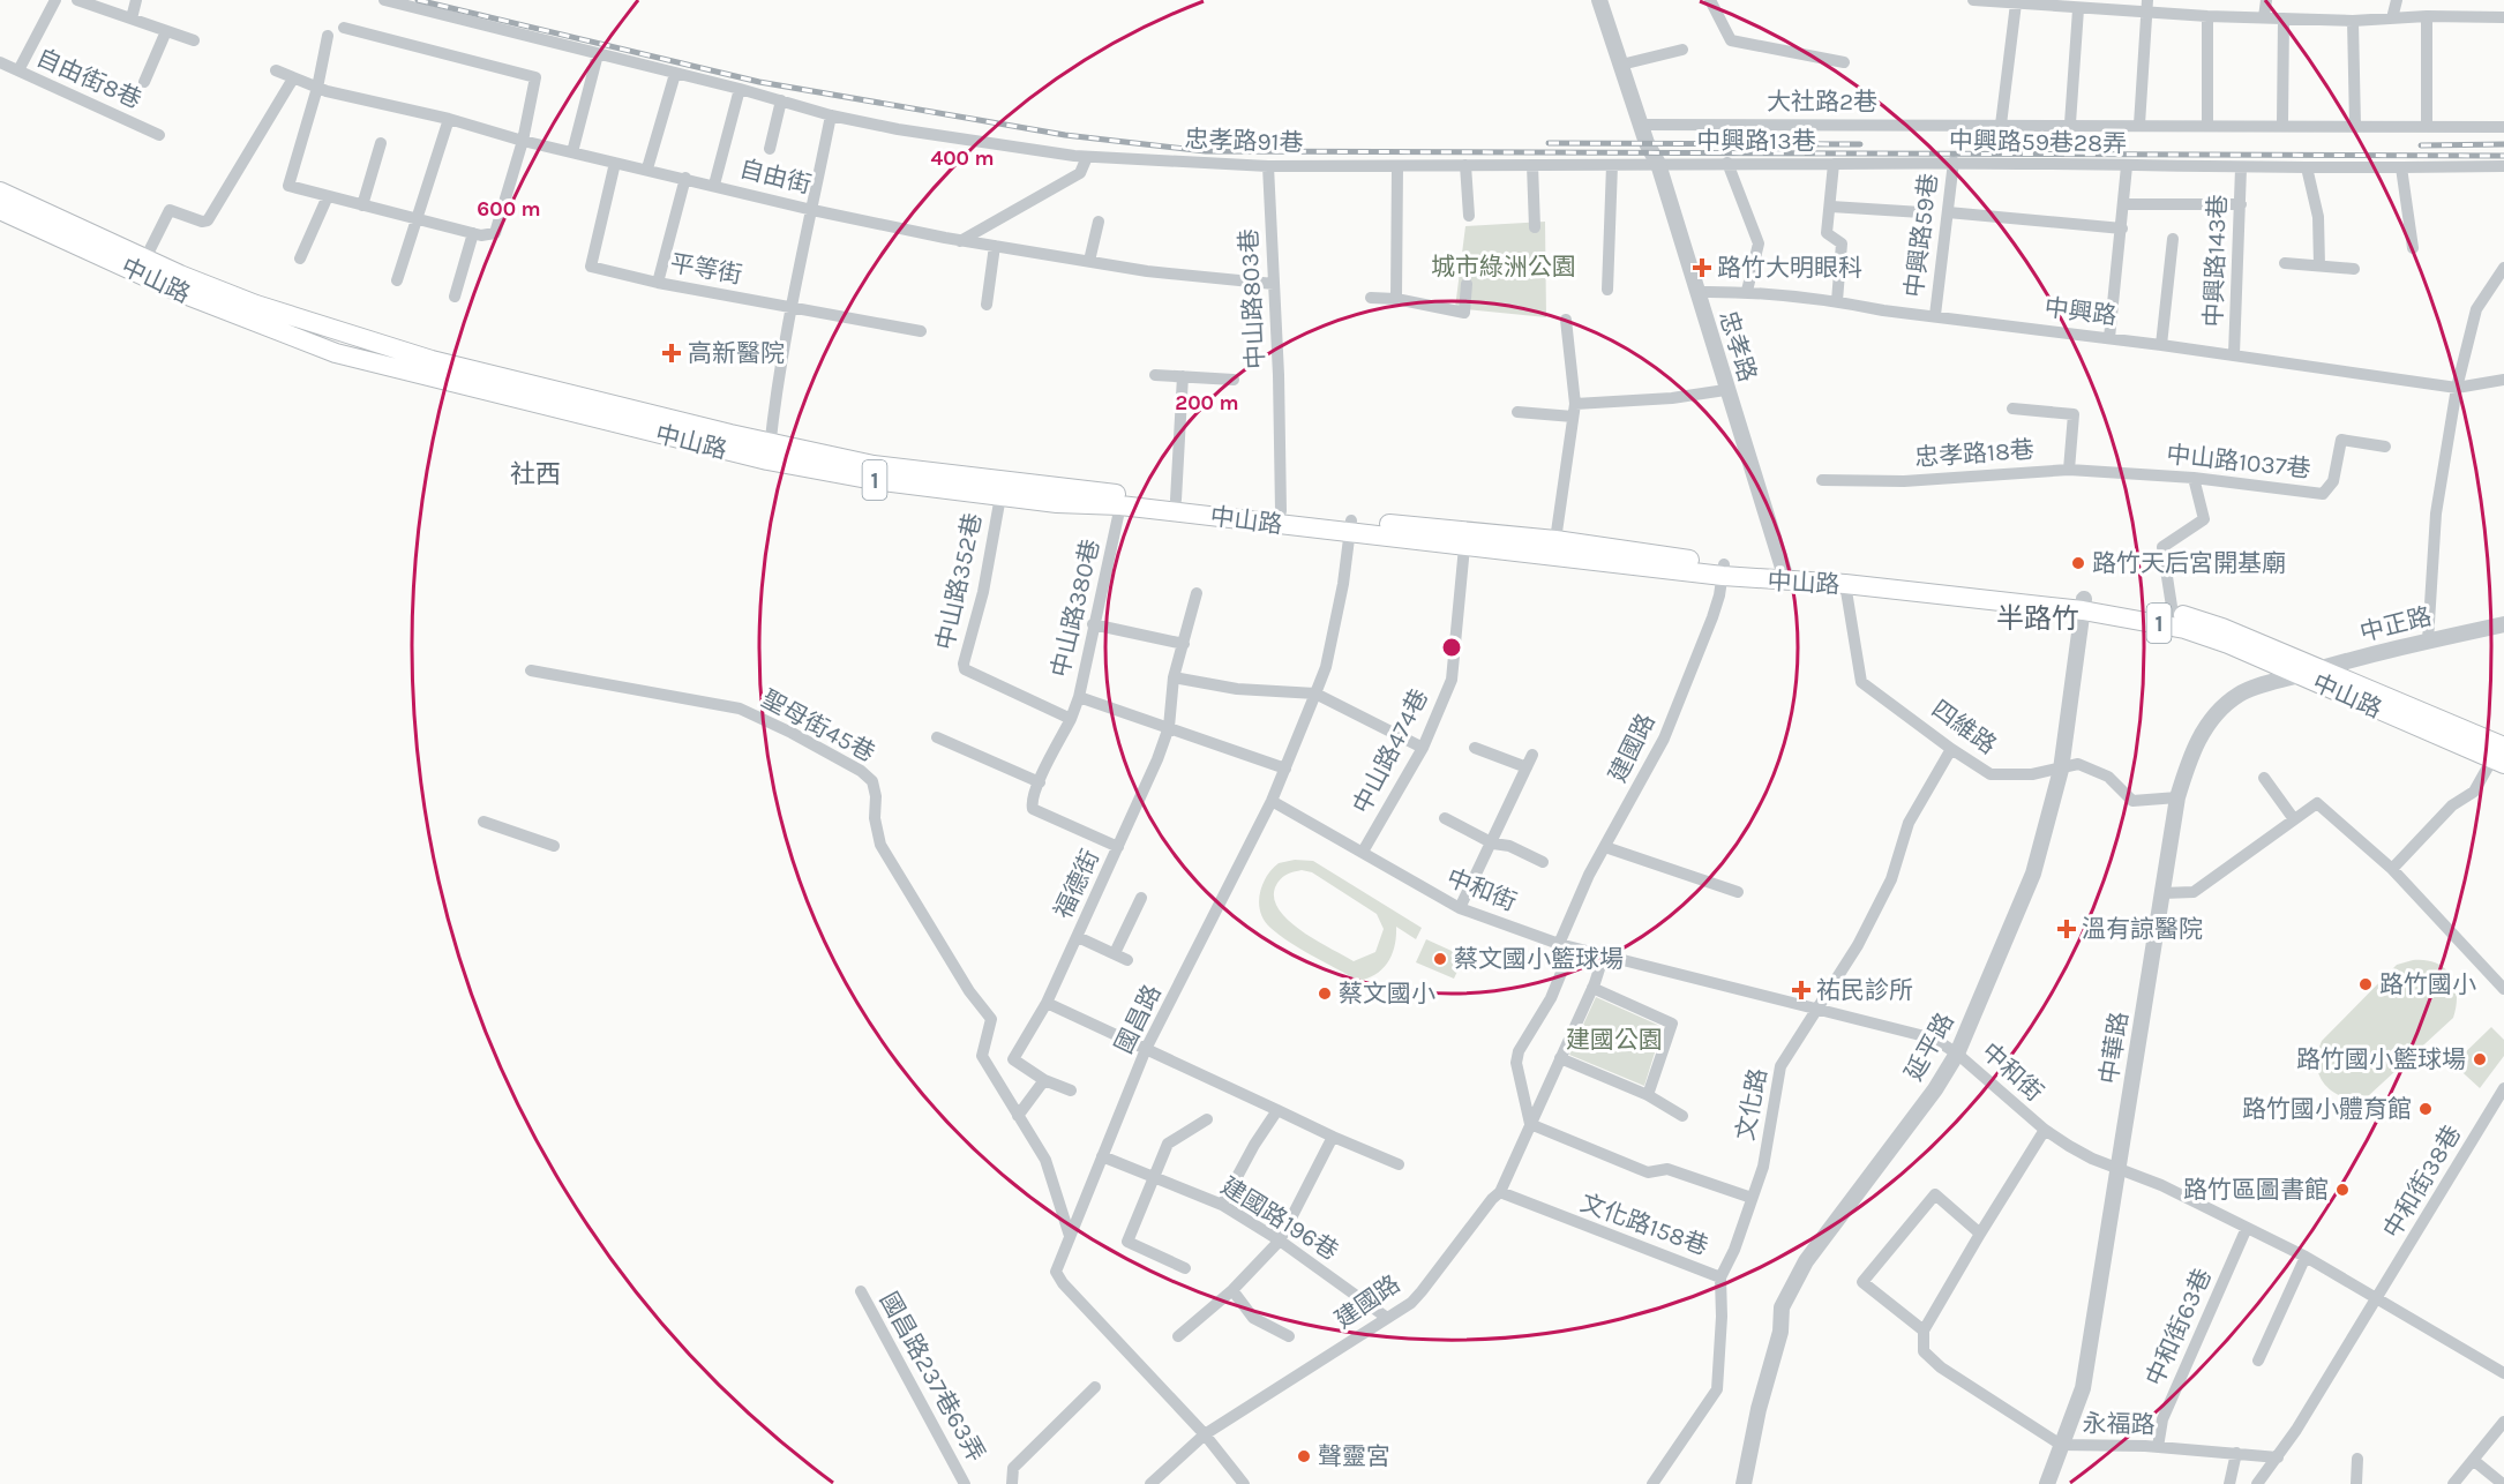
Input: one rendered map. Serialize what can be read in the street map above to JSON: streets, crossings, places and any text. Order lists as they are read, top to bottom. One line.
{"streets":{"main road":["中山路","1"],"street":["自由街8巷","大社路2巷","忠孝路91巷","中興路13巷","中興路59巷28弄","自由街","中興路59巷","中興路143巷","平等街","中山路803巷","中興路","忠孝路","忠孝路18巷","中山路1037巷","中山路352巷","中山路380巷","中正路","聖母街45巷","四維路","建國路","中山路474巷","福德街","中和街","國昌路","延平路","中華路","文化路","中和街38巷","建國路196巷","文化路158巷","中和街63巷","國昌路237巷63弄","永福路"]},"crossings":[["大社路2巷","忠孝路"],["忠孝路91巷","中興路13巷"],["忠孝路91巷","中山路803巷"],["忠孝路91巷","忠孝路"],["中興路13巷","中興路59巷28弄"],["中興路13巷","中興路"],["中興路13巷","忠孝路"],["中興路59巷28弄","中興路59巷"],["中興路59巷28弄","中興路143巷"],["自由街","平等街"],["自由街","中山路803巷"],["中興路59巷","中興路"],["中興路143巷","中興路"],["中山路","中山路803巷"],["中山路","忠孝路"],["中山路","中山路352巷"],["中山路","中山路380巷"],["中山路","中正路"],["中山路","四維路"],["中山路","建國路"],["中山路","中山路474巷"],["中山路","國昌路"],["中山路","延平路"],["中山路","中華路"],["中興路","忠孝路"],["忠孝路18巷","中山路1037巷"],["中山路352巷","中山路380巷"],["中正路","中華路"],["四維路","延平路"],["四維路","中華路"],["四維路","文化路"],["建國路","中和街"],["建國路","國昌路"],["建國路","建國路196巷"],["建國路","文化路158巷"],["中山路474巷","中和街"],["中和街","國昌路"],["中和街","延平路"],["中和街","中華路"],["中和街","文化路"],["中和街","中和街38巷"],["中和街","中和街63巷"],["國昌路","建國路196巷"],["中華路","永福路"],["文化路","文化路158巷"],["中和街38巷","永福路"],["中和街63巷","永福路"]],"districts":["社西","半路竹"],"parks":["城市綠洲公園","建國公園"],"places":{"health":["路竹大明眼科","高新醫院","溫有諒醫院","祐民診所"],"other":["路竹天后宮開基廟","蔡文國小籃球場","路竹國小","蔡文國小","路竹國小籃球場","路竹國小體育館","路竹區圖書館","聲靈宮"]},"rings":["400 m","600 m","200 m"]}
